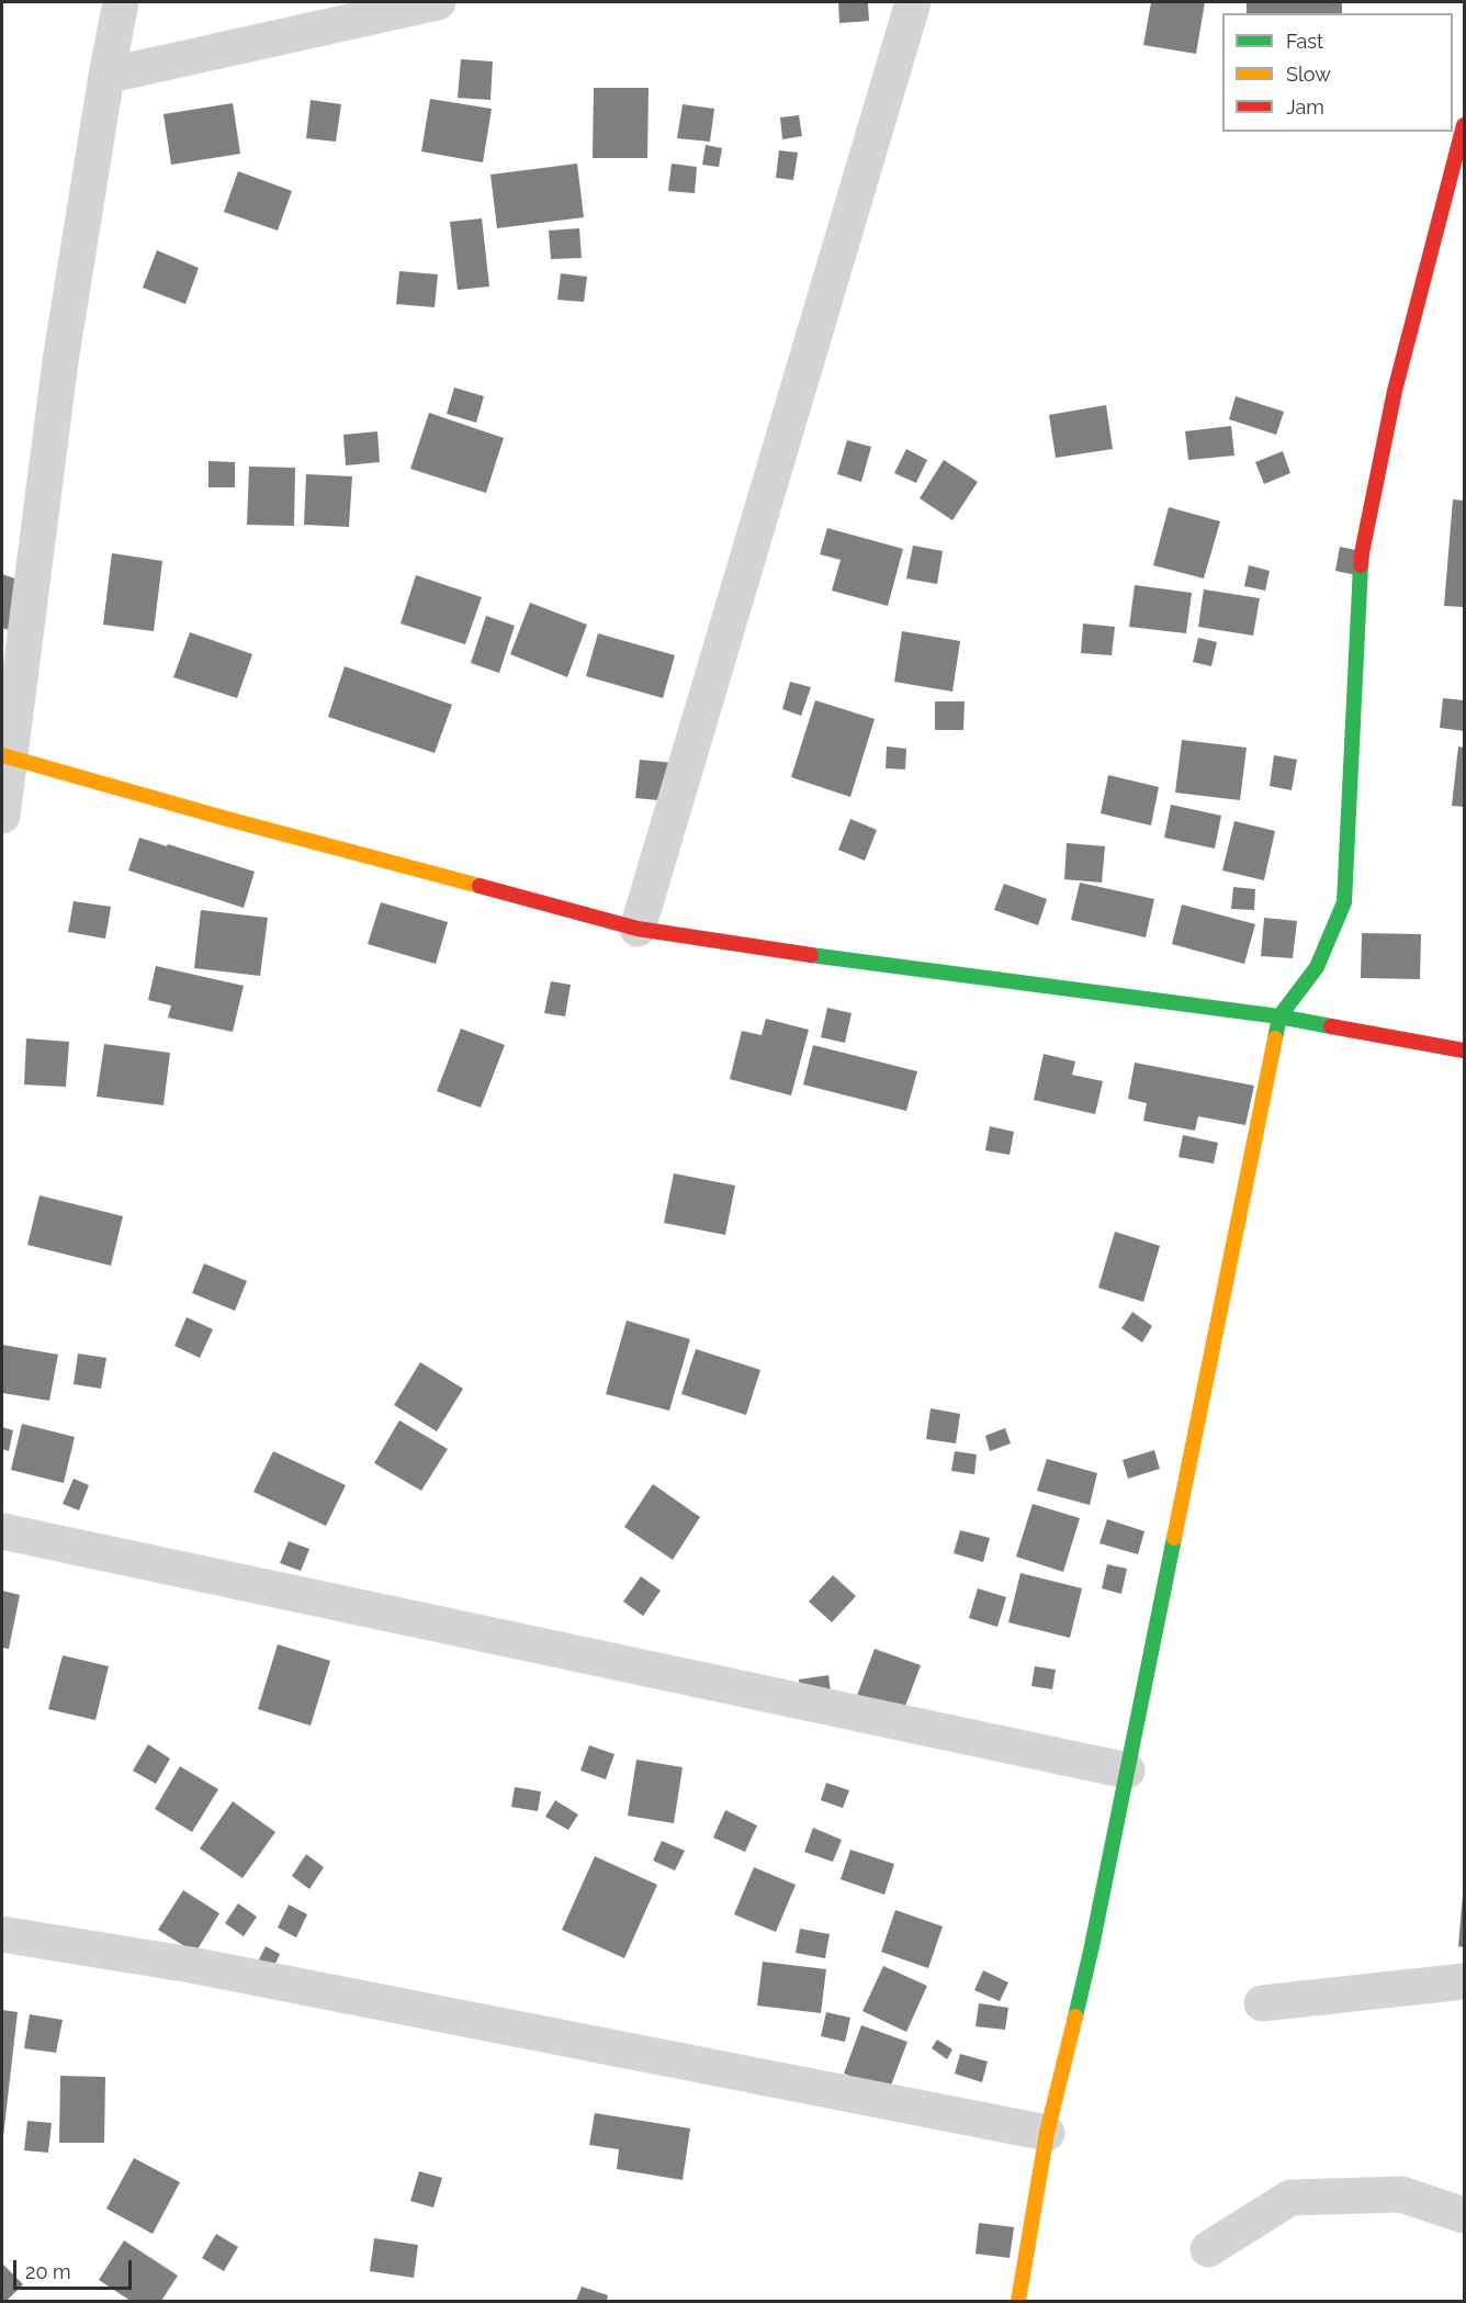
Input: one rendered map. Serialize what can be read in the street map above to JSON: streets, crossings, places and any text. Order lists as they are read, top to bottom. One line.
{"legend":["Fast","Slow","Jam"],"scale_bar":"20 m"}
